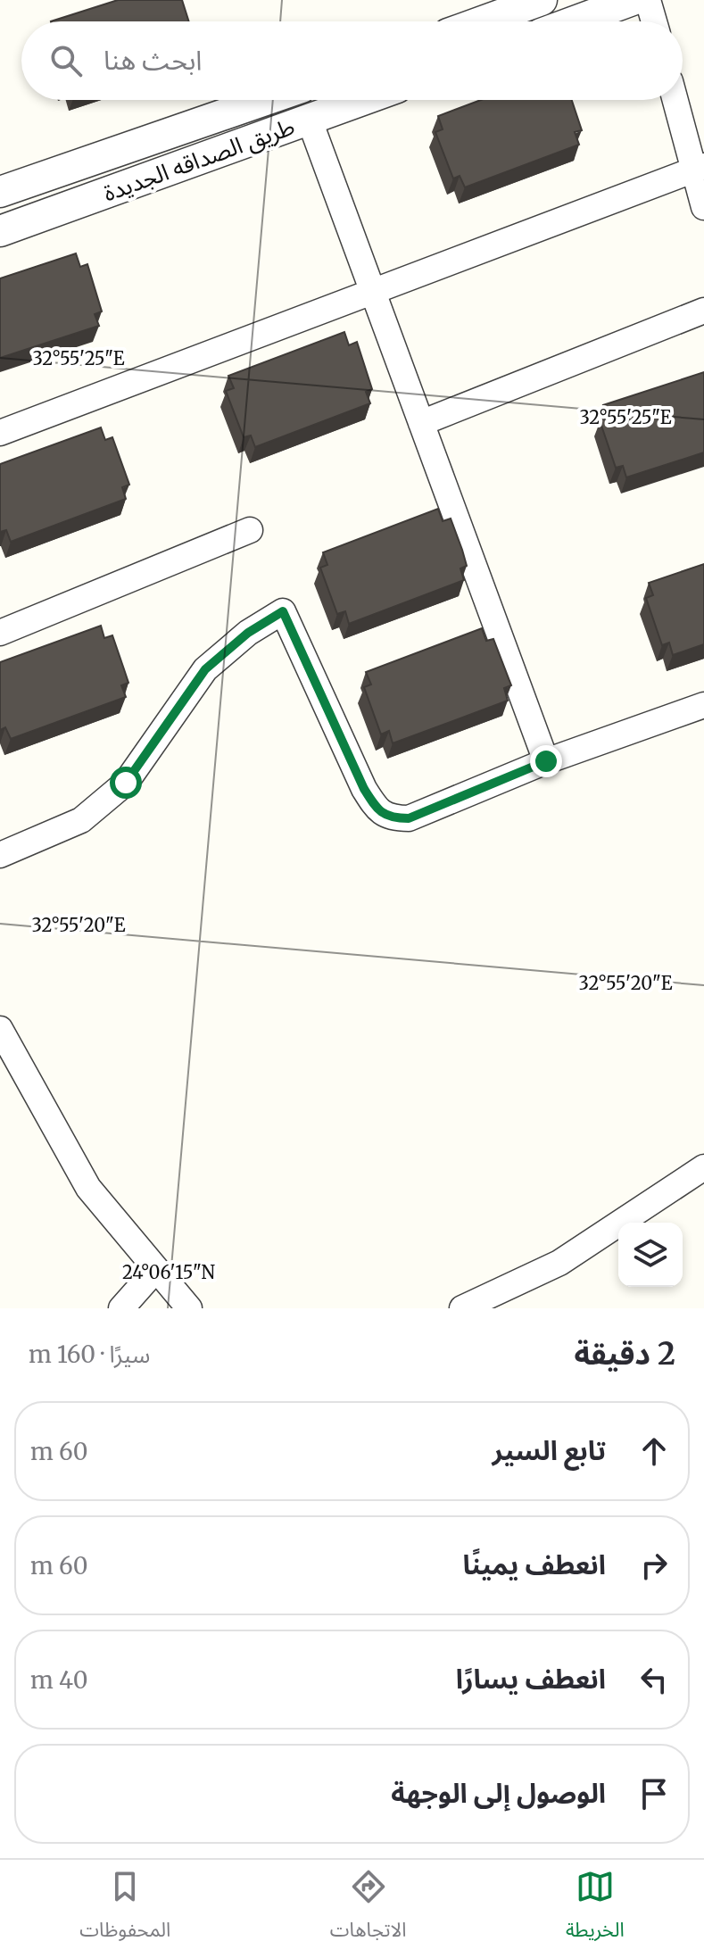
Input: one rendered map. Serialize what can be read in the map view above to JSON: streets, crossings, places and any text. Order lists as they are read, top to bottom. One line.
{"streets":{"street":["طريق الصداقه الجديدة"]},"page":{"search":"ابحث هنا","heading":["2 دقيقة","سيرًا · 160 m"],"list":[["تابع السير","60 m"],["انعطف يمينًا","60 m"],["انعطف يسارًا","40 m"],"الوصول إلى الوجهة"],"nav":["الخريطة","الاتجاهات","المحفوظات"]},"coordinates":["32°55'25\"E","32°55'20\"E","24°06'15\"N"]}
